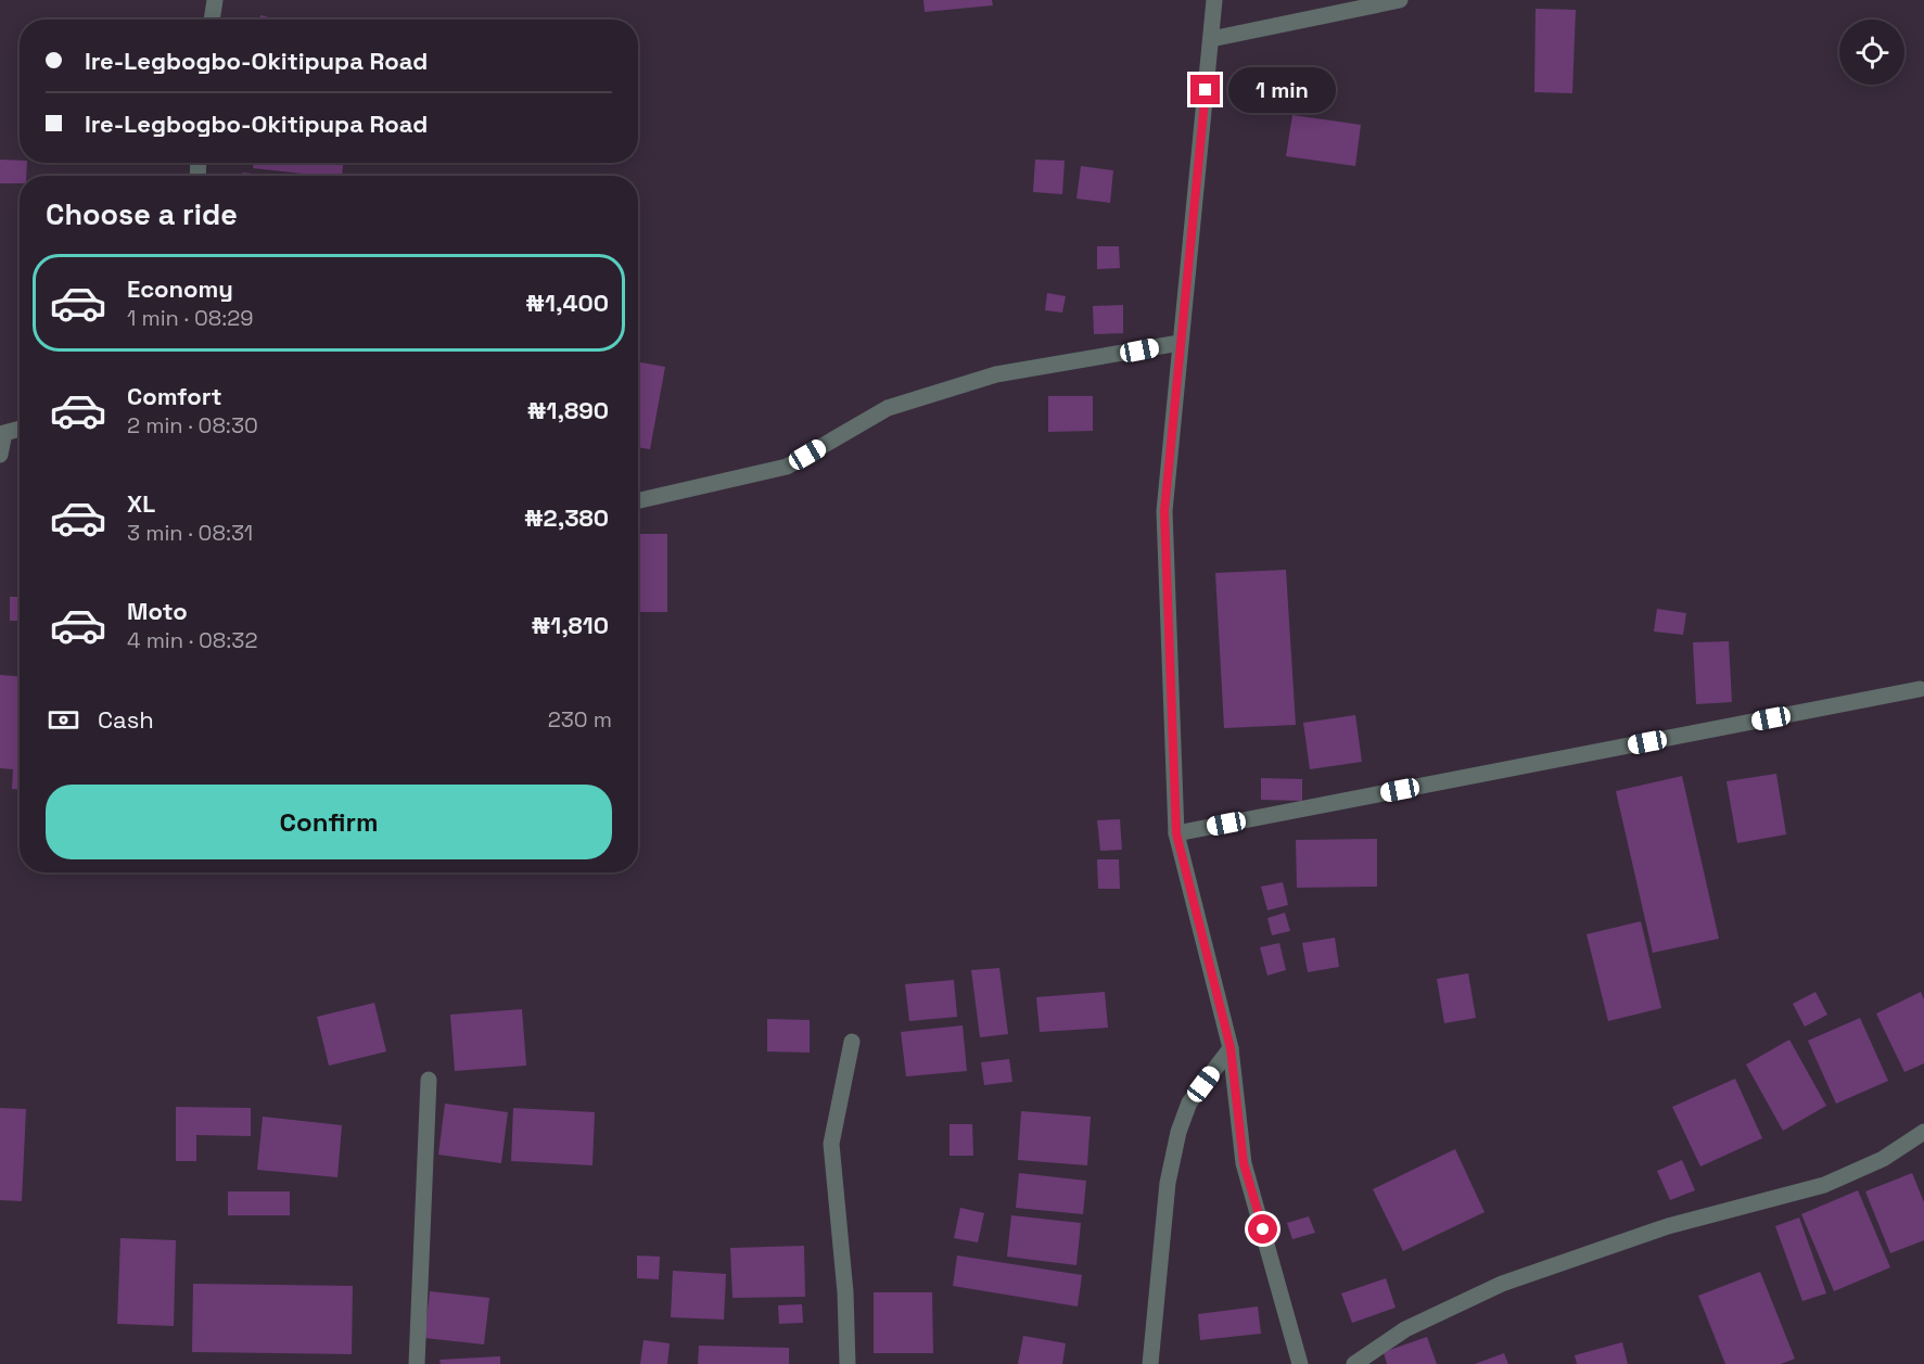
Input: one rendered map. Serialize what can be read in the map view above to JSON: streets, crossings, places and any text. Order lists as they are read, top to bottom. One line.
{"page":{"banner":["Ire-Legbogbo-Okitipupa Road","Ire-Legbogbo-Okitipupa Road"],"bubble":"1 min","heading":"Choose a ride","list":[{"name":"Economy","note":"1 min · 08:29","value":"₦1,400"},{"name":"Comfort","note":"2 min · 08:30","value":"₦1,890"},{"name":"XL","note":"3 min · 08:31","value":"₦2,380"},{"name":"Moto","note":"4 min · 08:32","value":"₦1,810"}],"pay":["Cash","230 m"],"buttons":"Confirm"}}
